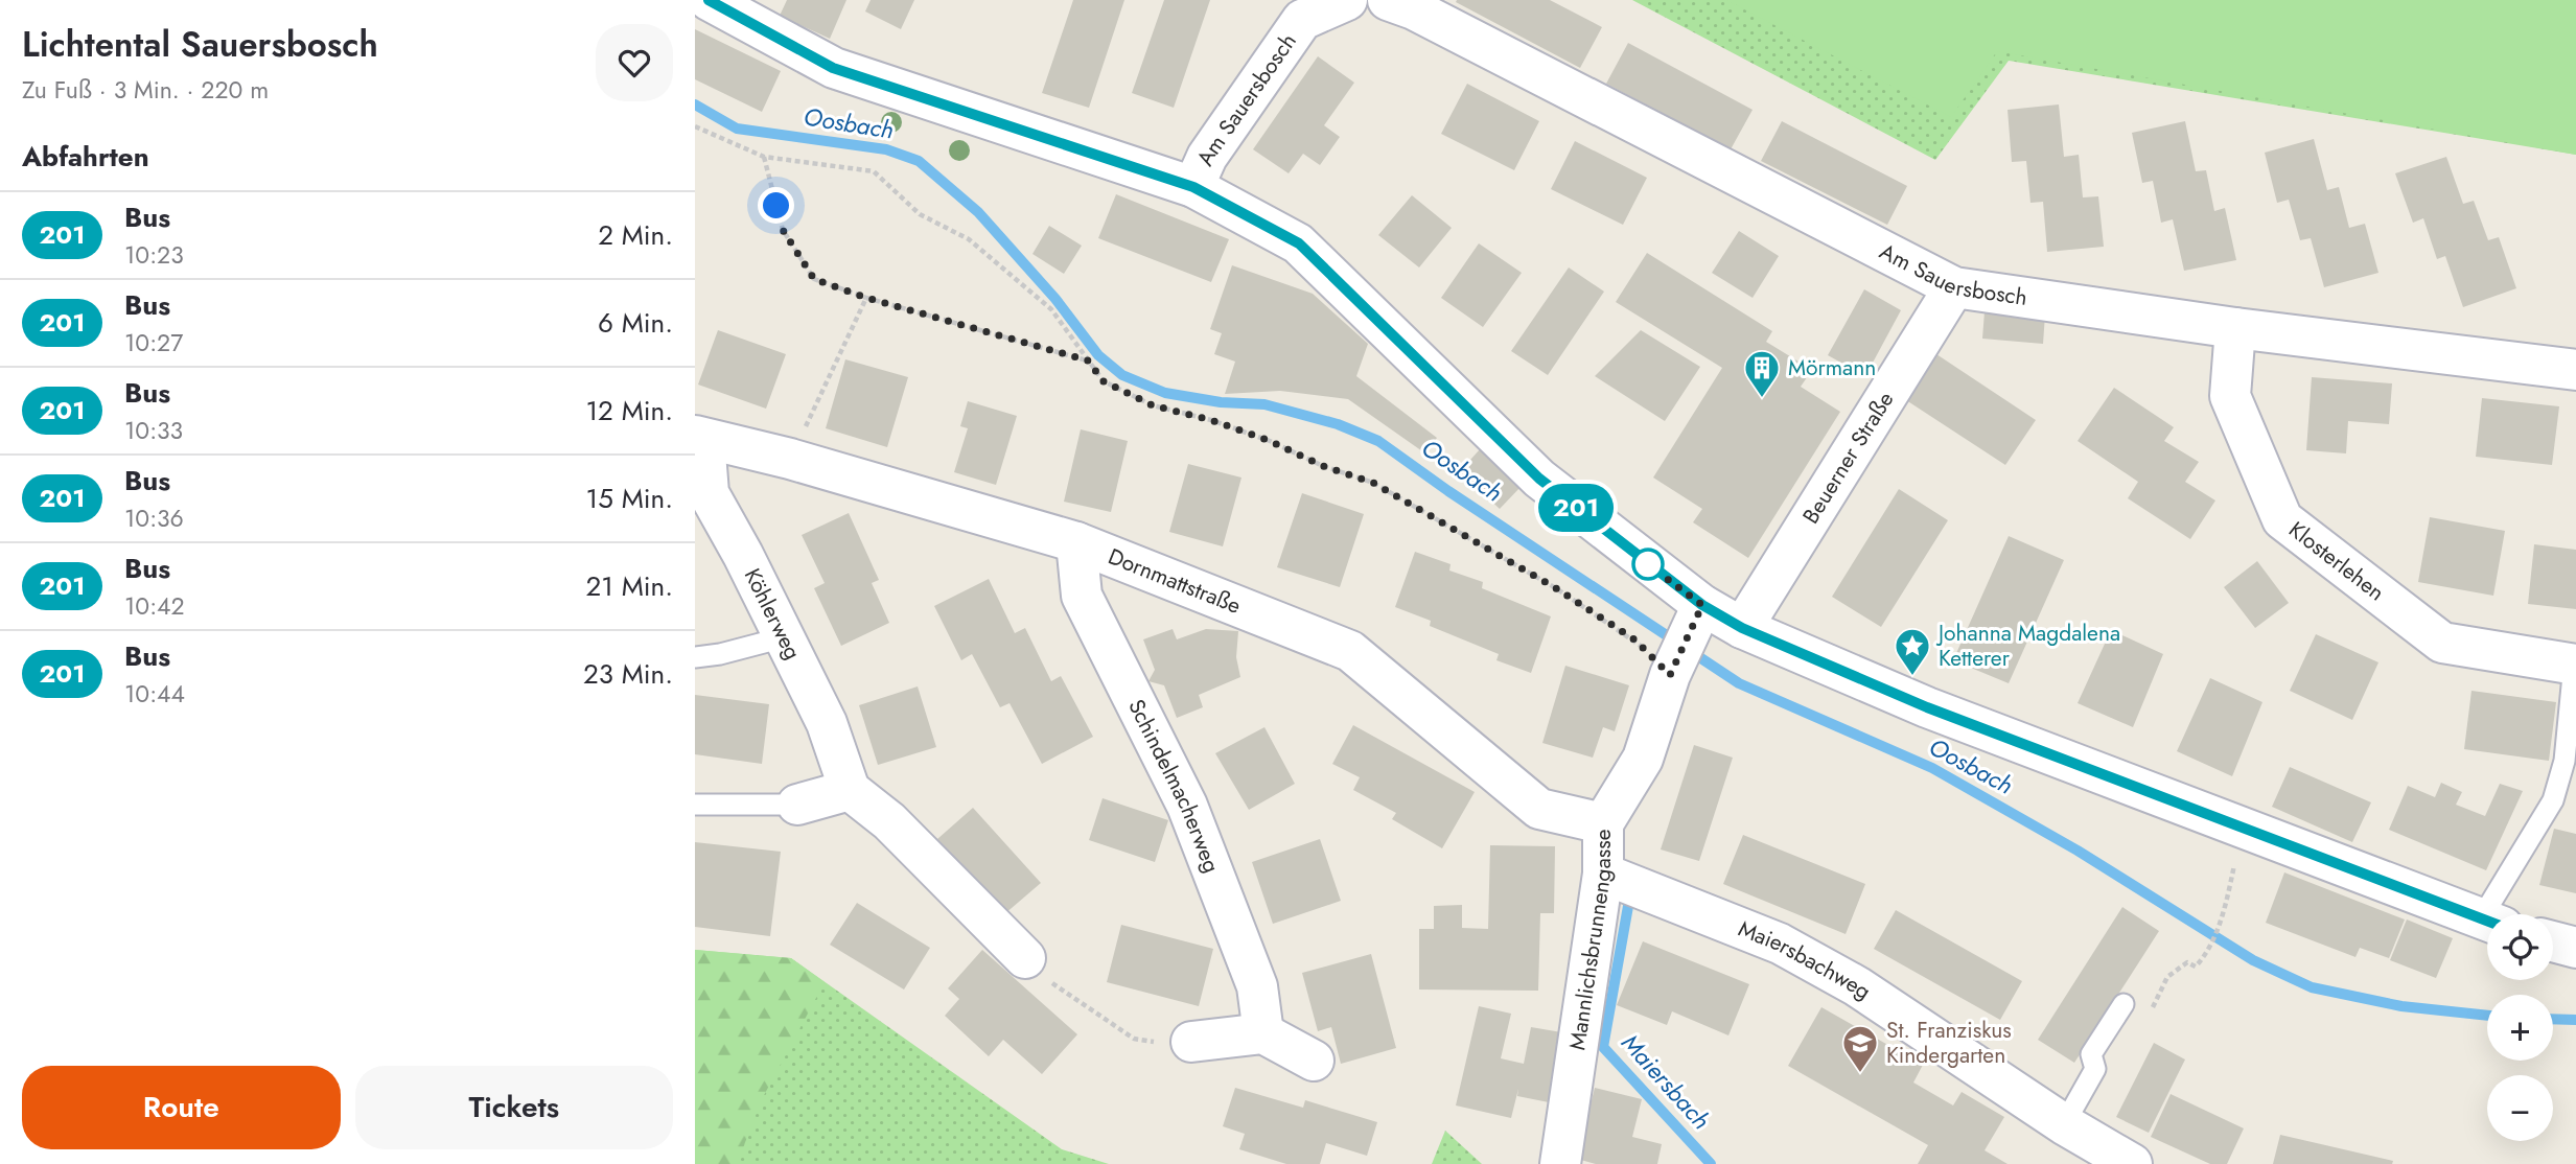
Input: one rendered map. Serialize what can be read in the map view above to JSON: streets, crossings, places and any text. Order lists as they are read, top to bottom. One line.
{"streets":{"street":["Am Sauersbosch","Beuerner Straße","Klosterlehen","Dornmattstraße","Köhlerweg","Schindelmacherweg","Mannlichsbrunnengasse","Maiersbachweg"]},"crossings":[["Am Sauersbosch","Beuerner Straße"],["Am Sauersbosch","Klosterlehen"],["Dornmattstraße","Köhlerweg"],["Dornmattstraße","Schindelmacherweg"],["Dornmattstraße","Mannlichsbrunnengasse"],["Mannlichsbrunnengasse","Maiersbachweg"]],"water":["Oosbach","Maiersbach"],"places":{"building":["Mörmann"],"place":["Johanna Magdalena Ketterer"],"school or university":["St. Franziskus Kindergarten"]},"lines":["bus line 201"],"page":{"heading":[["Lichtental Sauersbosch","Zu Fuß · 3 Min. · 220 m"],"Abfahrten"],"on_map":"201","list":[{"mark":"201","name":"Bus","note":"10:23","value":"2 Min."},{"mark":"201","name":"Bus","note":"10:27","value":"6 Min."},{"mark":"201","name":"Bus","note":"10:33","value":"12 Min."},{"mark":"201","name":"Bus","note":"10:36","value":"15 Min."},{"mark":"201","name":"Bus","note":"10:42","value":"21 Min."},{"mark":"201","name":"Bus","note":"10:44","value":"23 Min."}],"map_buttons":["+","−"],"buttons":["Route","Tickets"]}}
